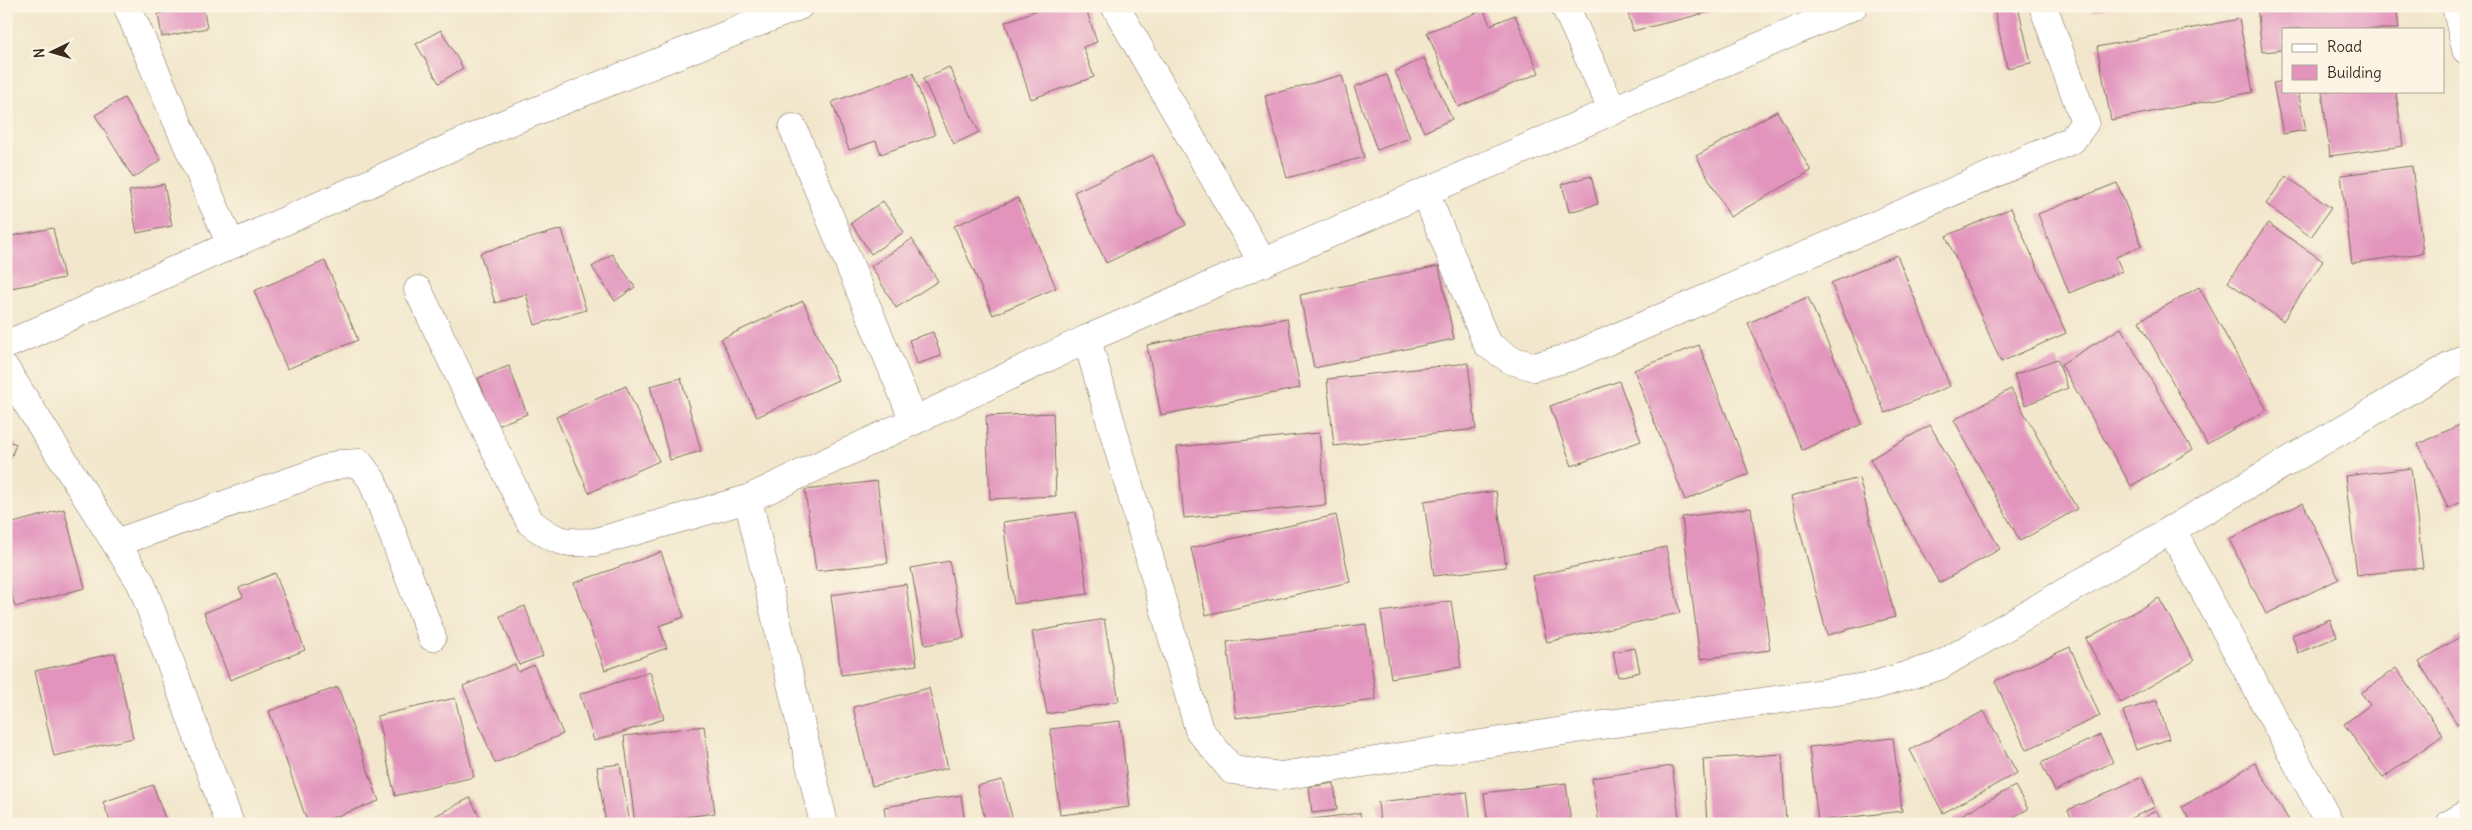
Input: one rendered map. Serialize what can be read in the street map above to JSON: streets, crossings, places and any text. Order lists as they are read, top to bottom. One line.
{"legend":["Road","Building"],"north":"left"}
